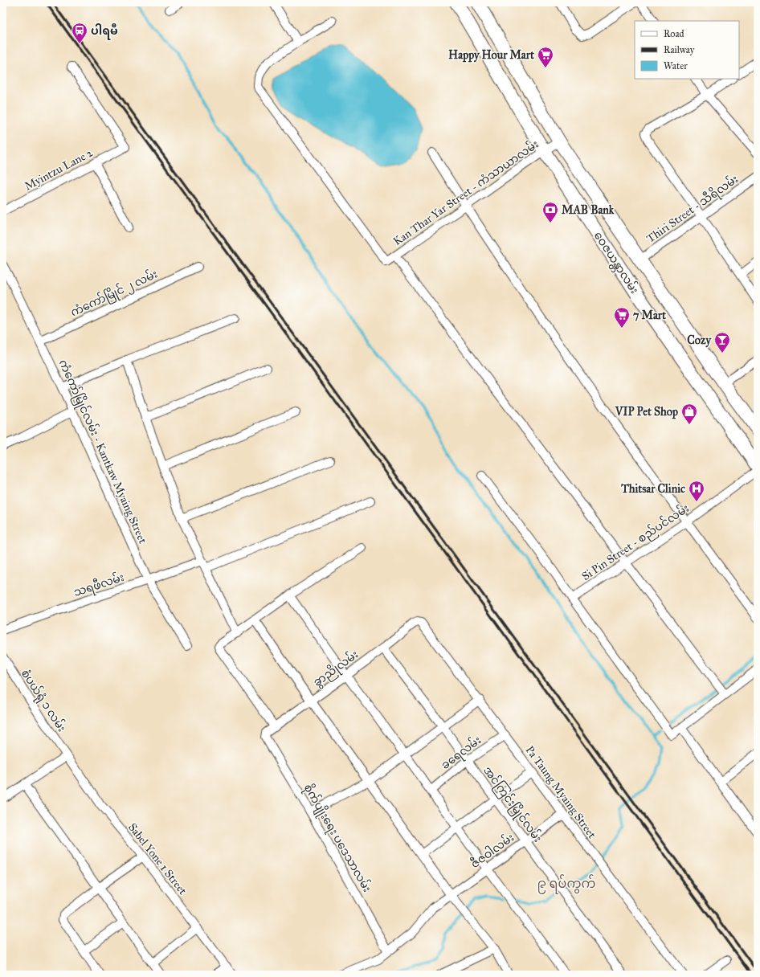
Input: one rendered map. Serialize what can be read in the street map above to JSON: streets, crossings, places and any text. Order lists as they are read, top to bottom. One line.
{"streets":{"main road":["ဝေဇယန္တာလမ်း"],"street":["Myintzu Lane 2","Kan Thar Yar Street - ကံသာယာလမ်း","Thiri Street - သီရိလမ်း","ကံကော်မြိုင် ၂ လမ်း","ကံကော်မြိုင်လမ်း - Kantkaw Myaing Street","Si Pin Street - စည်ပင်လမ်း","သရဖီလမ်း","ခွာညိုလမ်း","စံပယ်ရုံ ၁ လမ်း","ခရေလမ်း","Pa Taung Myaing Street","အင်ကြင်းမြိုင်လမ်း","စိုက်ပျိုးရေး ပဒေသာလမ်း","ဇီဇဝါလမ်း","Sabel Yone 1 Street"]},"crossings":[["Kan Thar Yar Street - ကံသာယာလမ်း","ဝေဇယန္တာလမ်း"],["Thiri Street - သီရိလမ်း","ဝေဇယန္တာလမ်း"],["ကံကော်မြိုင် ၂ လမ်း","ကံကော်မြိုင်လမ်း - Kantkaw Myaing Street"],["ကံကော်မြိုင်လမ်း - Kantkaw Myaing Street","သရဖီလမ်း"],["ခွာညိုလမ်း","Pa Taung Myaing Street"],["ခွာညိုလမ်း","အင်ကြင်းမြိုင်လမ်း"],["ခွာညိုလမ်း","စိုက်ပျိုးရေး ပဒေသာလမ်း"],["စံပယ်ရုံ ၁ လမ်း","Sabel Yone 1 Street"],["ခရေလမ်း","Pa Taung Myaing Street"],["ခရေလမ်း","အင်ကြင်းမြိုင်လမ်း"],["Pa Taung Myaing Street","ဇီဇဝါလမ်း"],["အင်ကြင်းမြိုင်လမ်း","ဇီဇဝါလမ်း"],["စိုက်ပျိုးရေး ပဒေသာလမ်း","ဇီဇဝါလမ်း"]],"districts":["၉ ရပ်ကွက်"],"places":{"station":["ပါရမီ"],"supermarket":["Happy Hour Mart","7 Mart"],"bank":["MAB Bank"],"bar":["Cozy"],"shop":["VIP Pet Shop"],"hospital":["Thitsar Clinic"]},"legend":["Road","Railway","Water"]}
